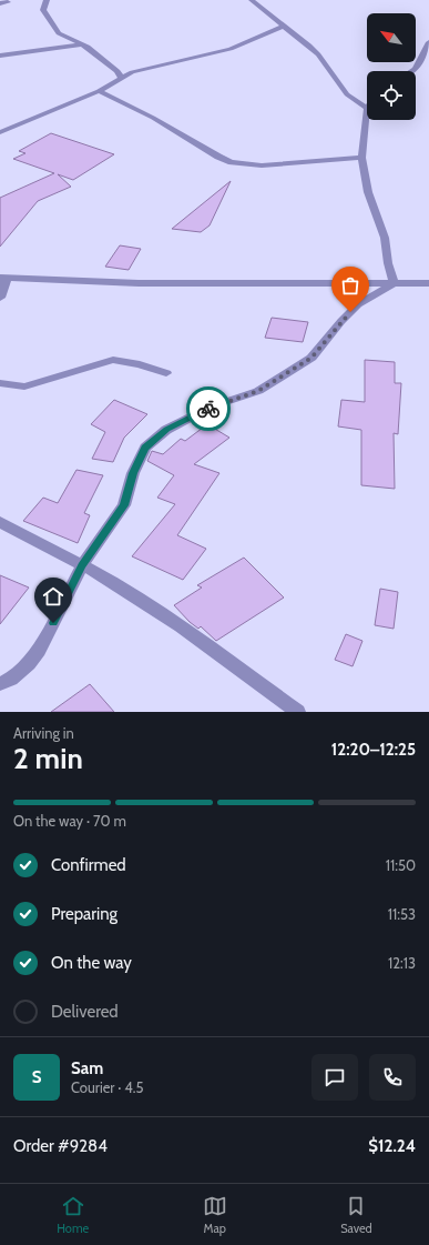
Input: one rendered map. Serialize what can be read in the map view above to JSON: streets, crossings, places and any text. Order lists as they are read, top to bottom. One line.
{"north":"top left","page":{"heading":["2 min","Arriving in","12:20–12:25"],"panel":["Sam","Courier · 4.5","Order #9284","$12.24"],"bar":"On the way · 70 m","list":[["Confirmed","11:50"],["Preparing","11:53"],["On the way","12:13"],"Delivered"],"round":"S","tabs":["Home","Map","Saved"]}}
